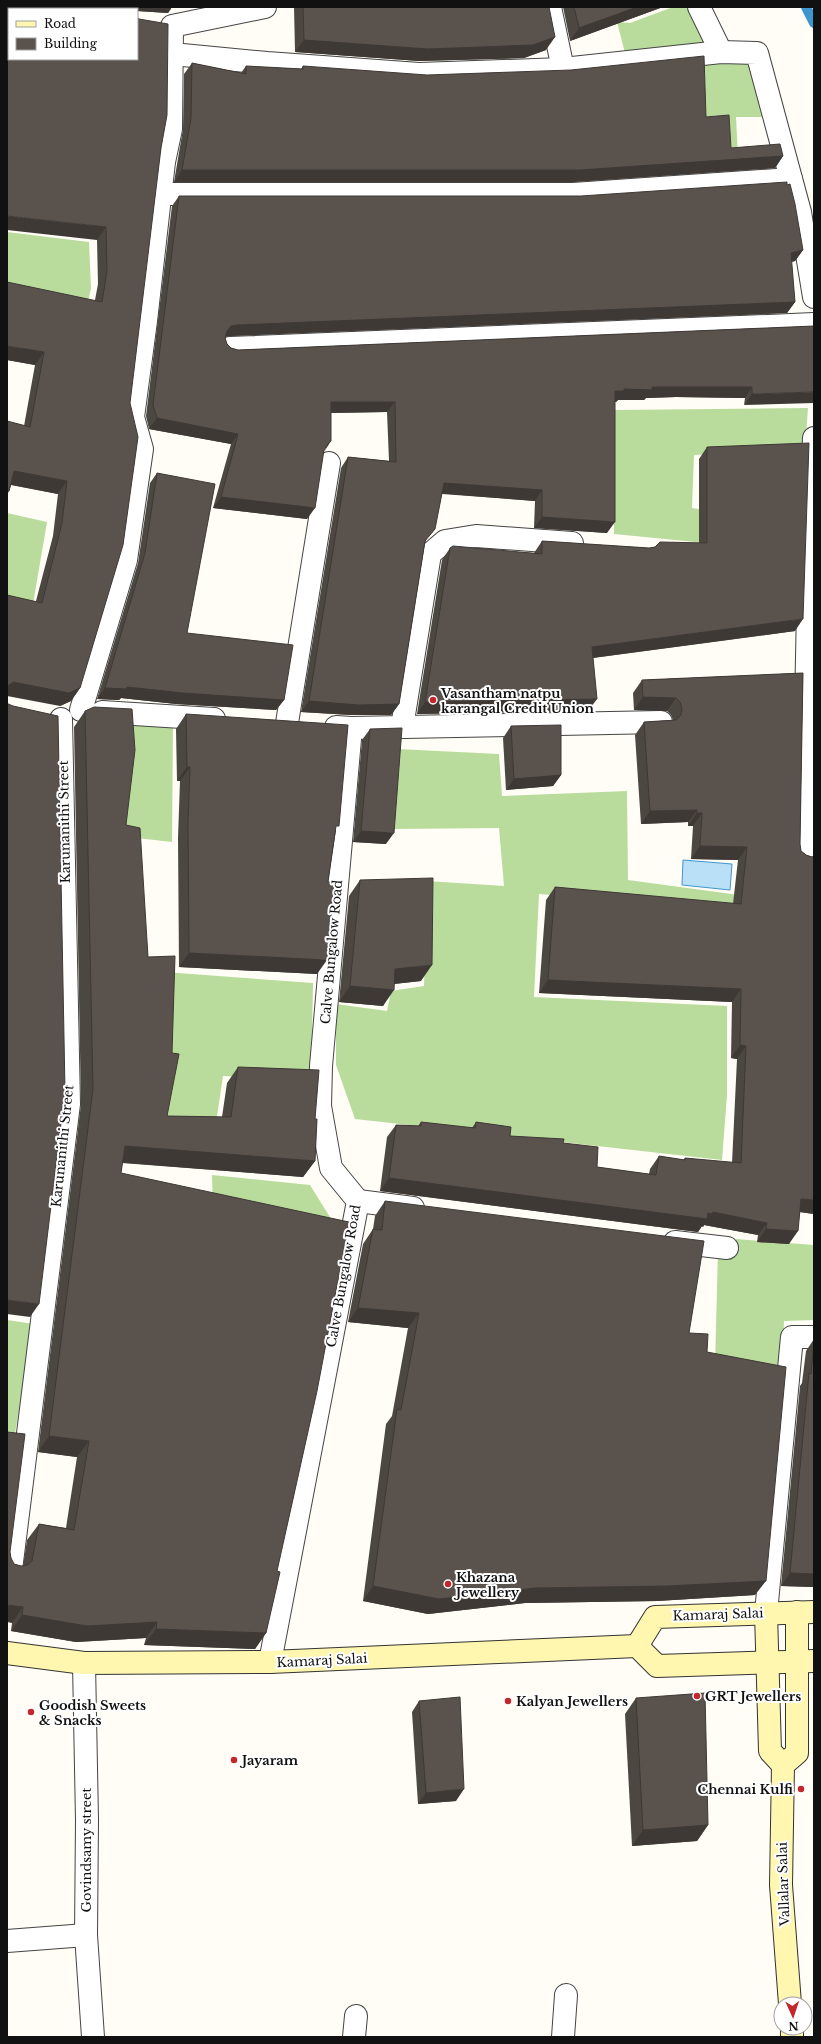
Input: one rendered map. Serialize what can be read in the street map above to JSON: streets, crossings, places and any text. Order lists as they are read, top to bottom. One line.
{"streets":{"main road":["Kamaraj Salai","Vallalar Salai"],"street":["Karunanithi Street","Calve Bungalow Road","Govindsamy street"]},"crossings":[["Calve Bungalow Road","Kamaraj Salai"],["Kamaraj Salai","Govindsamy street"]],"places":["Vasantham natpu karangal Credit Union","Khazana Jewellery","GRT Jewellers","Kalyan Jewellers","Goodish Sweets & Snacks","Jayaram","Chennai Kulfi"],"legend":["Road","Building"],"north":"bottom"}
